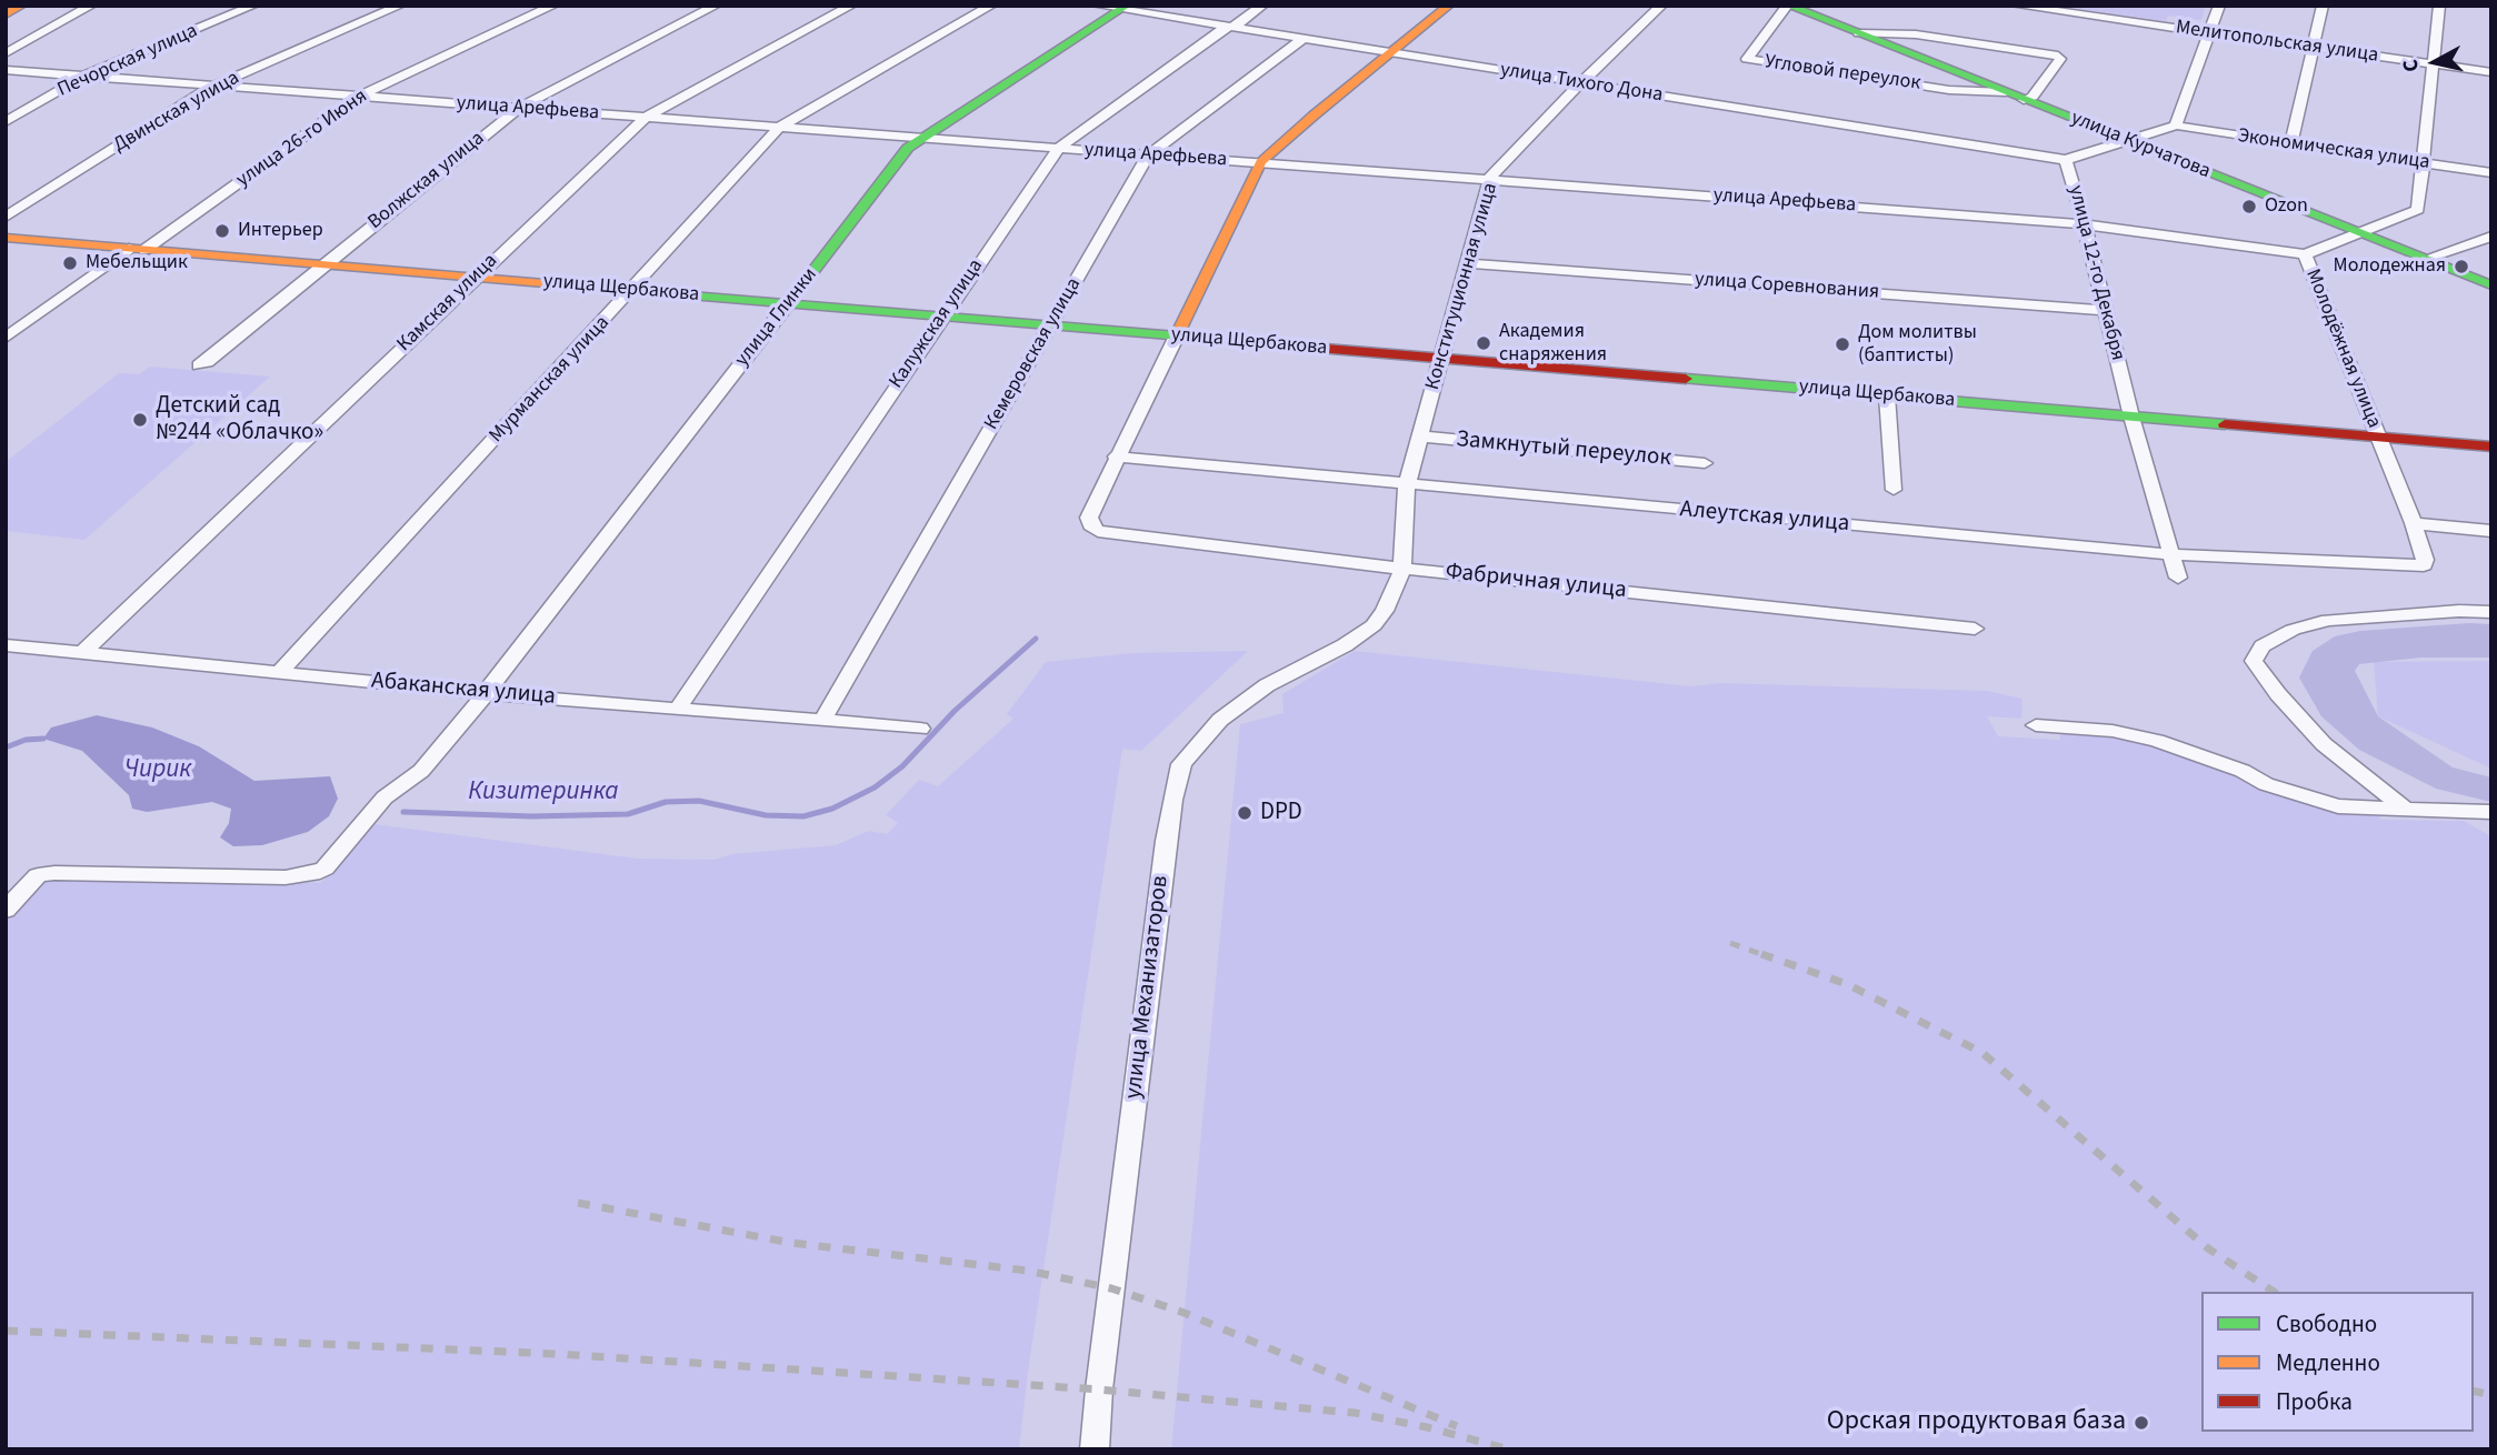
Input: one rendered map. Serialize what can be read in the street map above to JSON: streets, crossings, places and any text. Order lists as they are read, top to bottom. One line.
{"streets":{"street":["Мелитопольская улица","Печорская улица","Угловой переулок","улица Тихого Дона","улица Арефьева","Двинская улица","улица 26-го Июня","улица Курчатова","Экономическая улица","Волжская улица","улица 12-го Декабря","Конституционная улица","улица Соревнования","улица Щербакова","Камская улица","улица Глинки","Калужская улица","Молодёжная улица","Кемеровская улица","Мурманская улица","Замкнутый переулок","Алеутская улица","Фабричная улица","Абаканская улица","улица Механизаторов"]},"crossings":[["Мелитопольская улица","Молодёжная улица"],["Печорская улица","улица Арефьева"],["Угловой переулок","улица Курчатова"],["улица Тихого Дона","улица 12-го Декабря"],["улица Тихого Дона","Конституционная улица"],["улица Тихого Дона","улица Глинки"],["улица Тихого Дона","Калужская улица"],["улица Тихого Дона","Кемеровская улица"],["улица Арефьева","Двинская улица"],["улица Арефьева","улица 26-го Июня"],["улица Арефьева","Волжская улица"],["улица Арефьева","улица 12-го Декабря"],["улица Арефьева","Конституционная улица"],["улица Арефьева","Камская улица"],["улица Арефьева","улица Глинки"],["улица Арефьева","Калужская улица"],["улица Арефьева","Молодёжная улица"],["улица Арефьева","Кемеровская улица"],["улица Арефьева","Мурманская улица"],["улица 26-го Июня","улица Щербакова"],["улица Курчатова","улица 12-го Декабря"],["улица Курчатова","Молодёжная улица"],["Экономическая улица","улица 12-го Декабря"],["Экономическая улица","Молодёжная улица"],["Волжская улица","улица Щербакова"],["улица 12-го Декабря","улица Соревнования"],["улица 12-го Декабря","улица Щербакова"],["улица 12-го Декабря","Алеутская улица"],["Конституционная улица","улица Соревнования"],["Конституционная улица","улица Щербакова"],["Конституционная улица","Замкнутый переулок"],["Конституционная улица","Алеутская улица"],["Конституционная улица","Фабричная улица"],["Конституционная улица","улица Механизаторов"],["улица Щербакова","Камская улица"],["улица Щербакова","улица Глинки"],["улица Щербакова","Калужская улица"],["улица Щербакова","Молодёжная улица"],["улица Щербакова","Кемеровская улица"],["улица Щербакова","Мурманская улица"],["Камская улица","Абаканская улица"],["улица Глинки","Абаканская улица"],["Калужская улица","Абаканская улица"],["Молодёжная улица","Алеутская улица"],["Кемеровская улица","Абаканская улица"],["Мурманская улица","Абаканская улица"],["Алеутская улица","Фабричная улица"]],"water":["Чирик","Кизитеринка"],"places":["Ozon","Интерьер","Мебельщик","Молодежная","Академия снаряжения","Дом молитвы (баптисты)","Детский сад №244 «Облачко»","DPD","Орская продуктовая база"],"legend":["Свободно","Медленно","Пробка"],"north":"left"}
